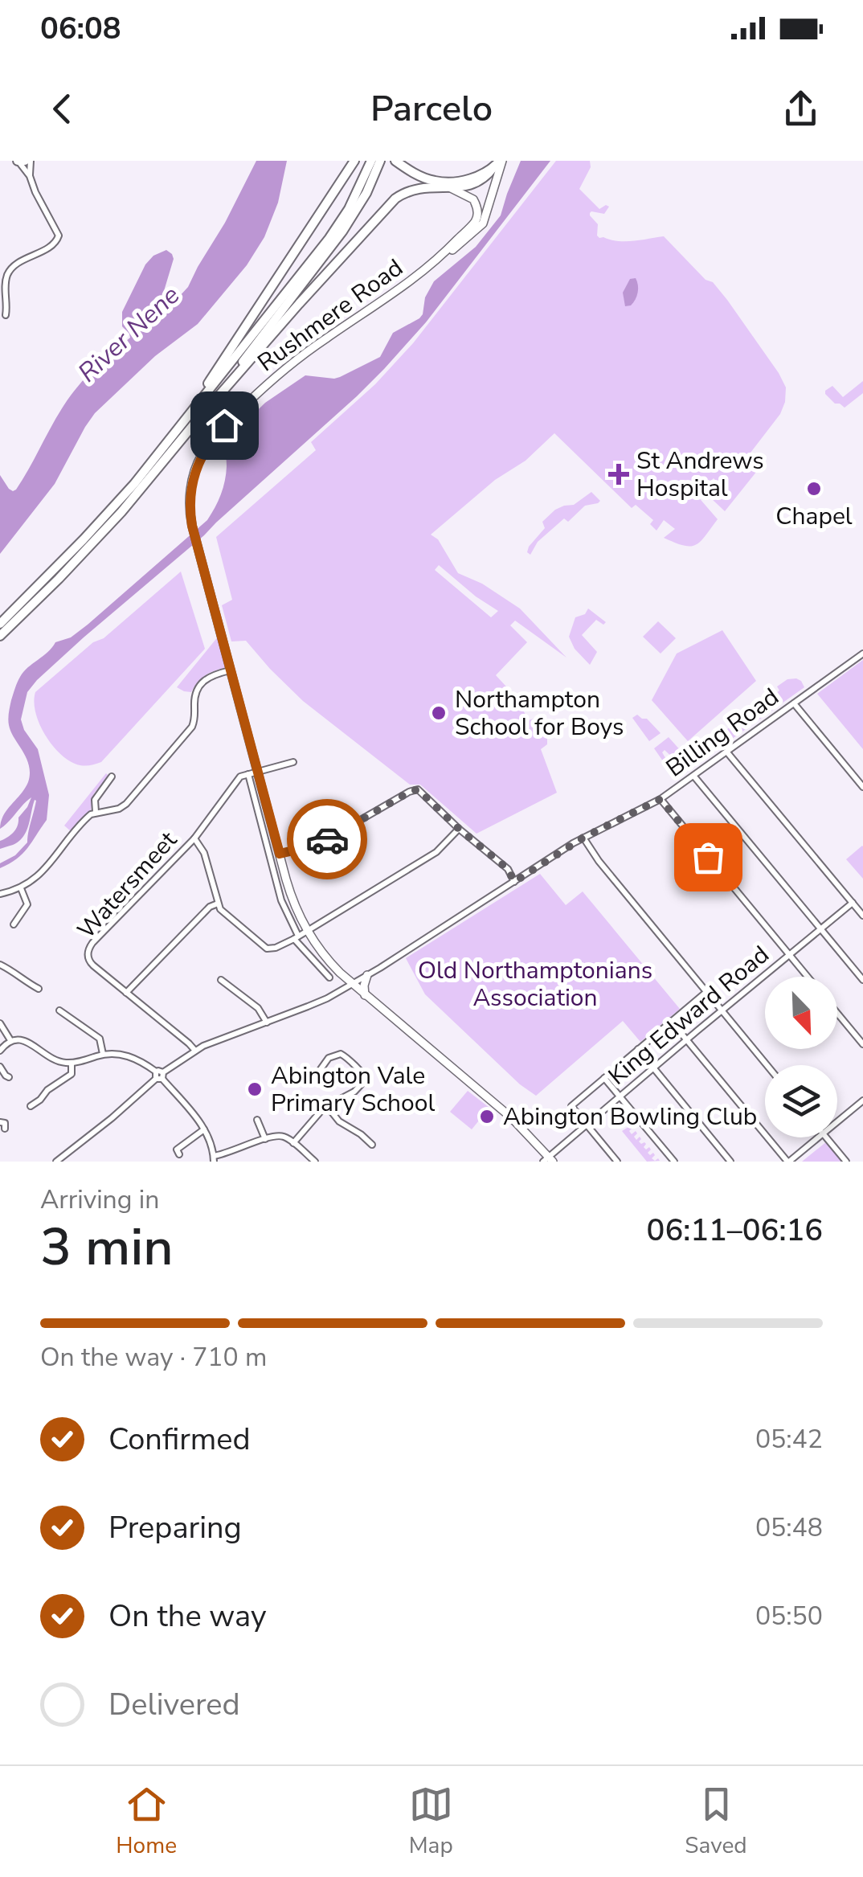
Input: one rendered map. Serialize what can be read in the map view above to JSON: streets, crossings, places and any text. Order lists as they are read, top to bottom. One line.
{"streets":{"main road":["Rushmere Road"],"street":["Billing Road","Watersmeet","King Edward Road"]},"crossings":[["Rushmere Road","Billing Road"],["Rushmere Road","King Edward Road"],["Billing Road","Watersmeet"]],"water":["River Nene"],"parks":["Old Northamptonians Association"],"places":{"health":["St Andrews Hospital"],"other":["Chapel","Northampton School for Boys","Abington Vale Primary School","Abington Bowling Club"]},"north":"bottom right","page":{"status":"06:08","header":"Parcelo","heading":["3 min","Arriving in","06:11–06:16"],"bar":"On the way · 710 m","list":[["Confirmed","05:42"],["Preparing","05:48"],["On the way","05:50"],"Delivered"],"tabs":["Home","Map","Saved"]}}
